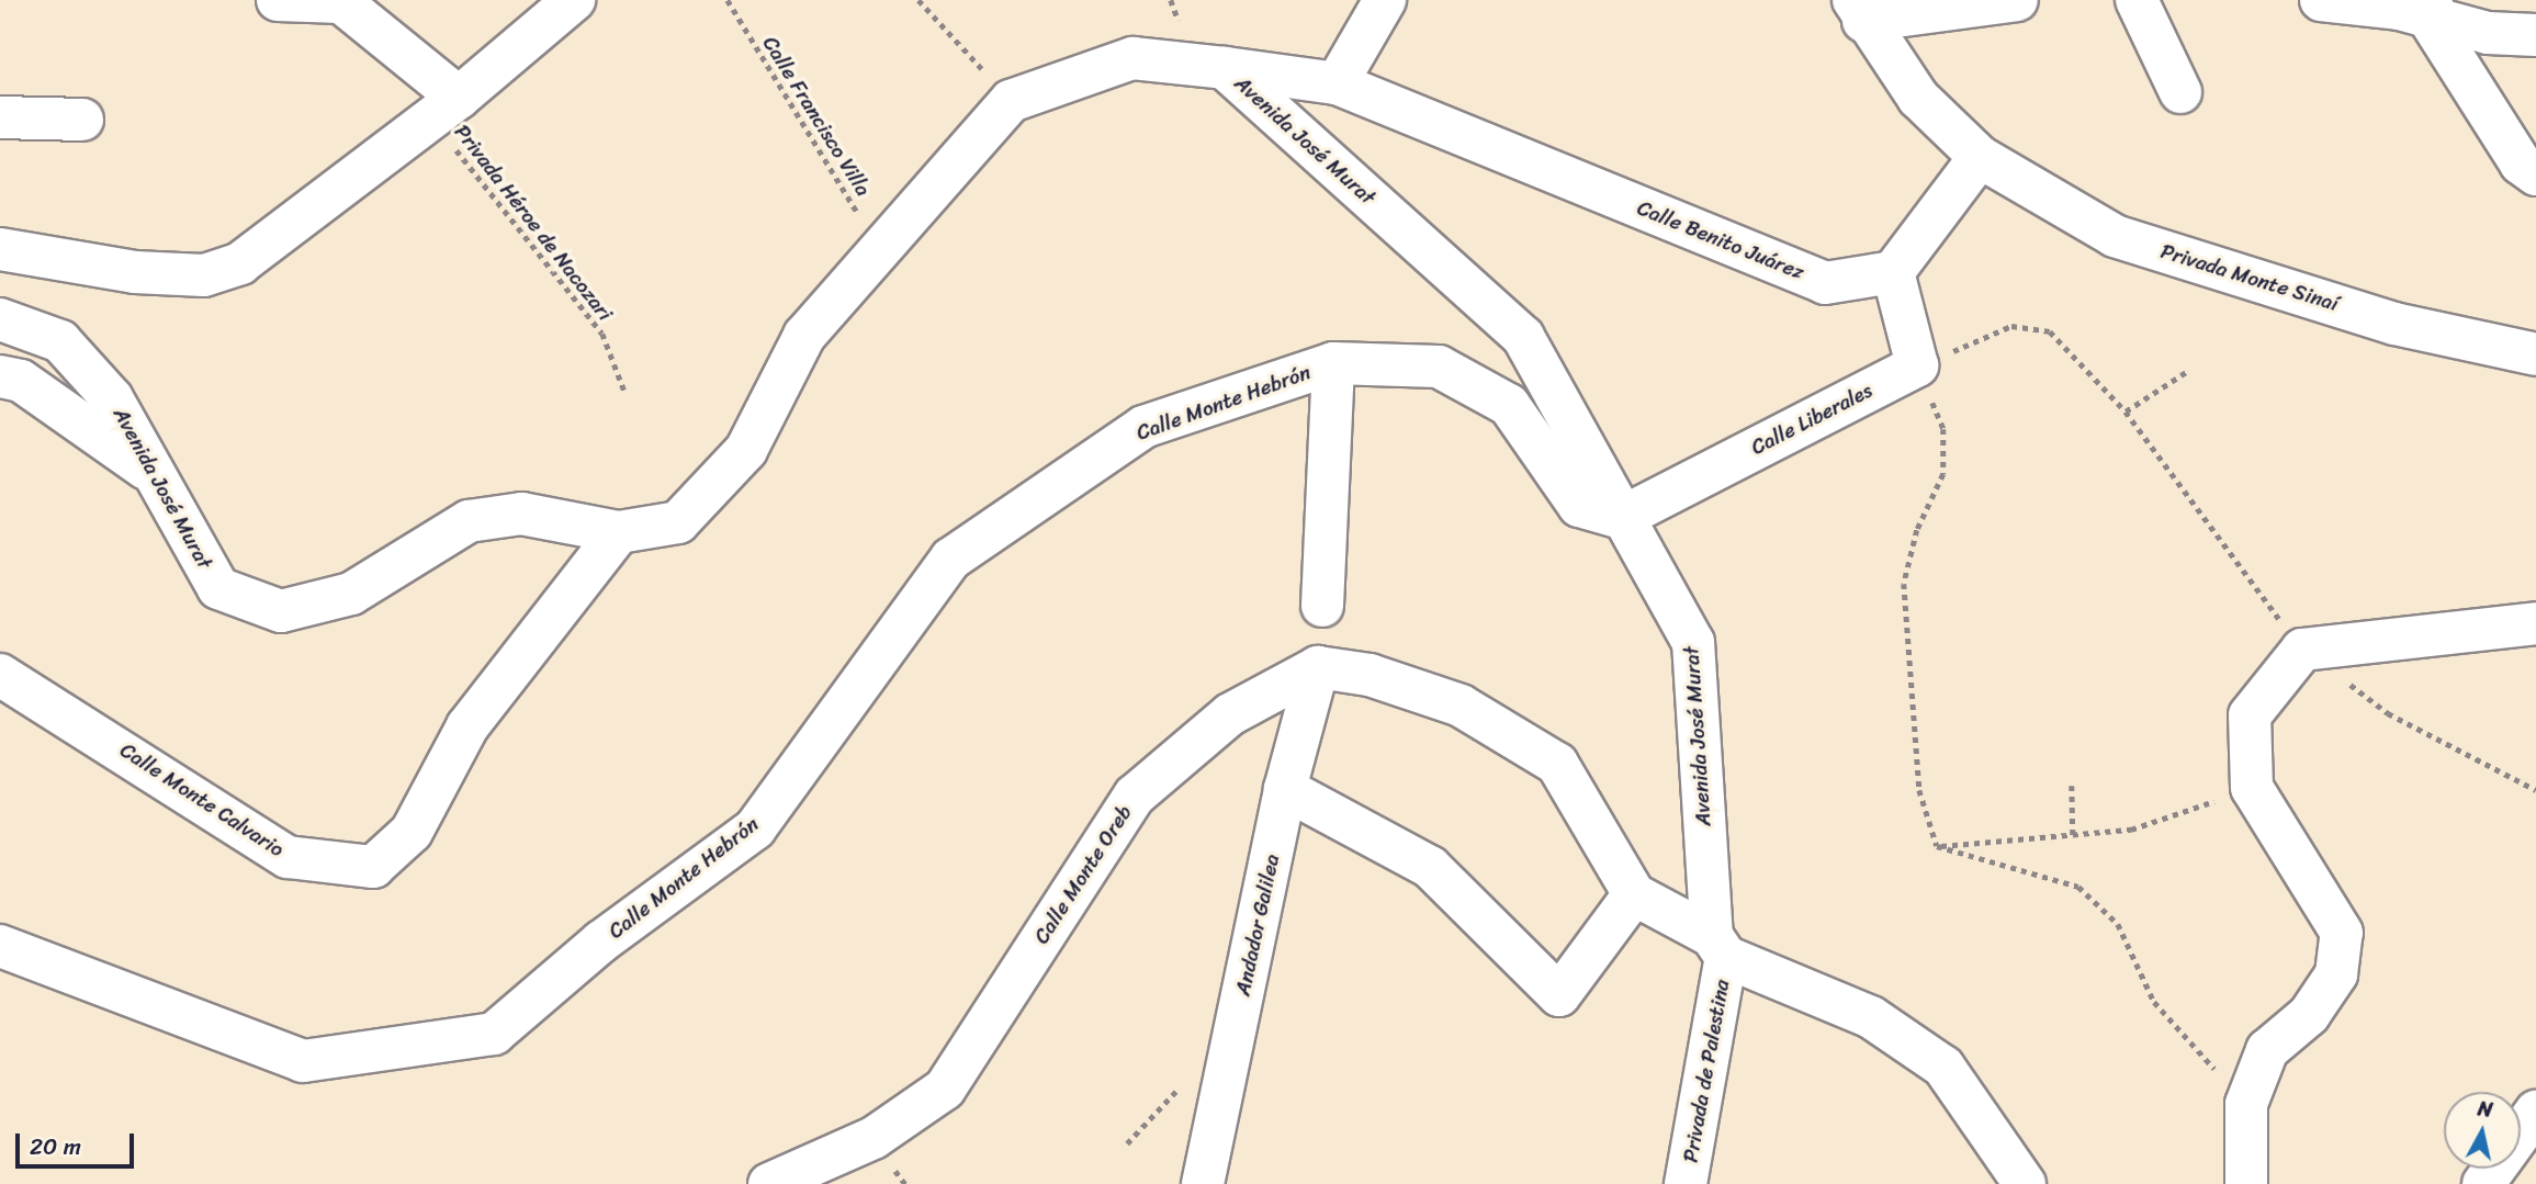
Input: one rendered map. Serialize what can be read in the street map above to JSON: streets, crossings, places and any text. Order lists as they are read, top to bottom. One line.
{"streets":{"street":["Avenida José Murat","Calle Benito Juárez","Privada Monte Sinaí","Calle Monte Hebrón","Calle Liberales","Calle Monte Calvario","Calle Monte Oreb","Andador Galilea","Privada de Palestina"],"path":["Calle Francisco Villa","Privada Héroe de Nacozari"]},"crossings":[["Calle Francisco Villa","Avenida José Murat"],["Avenida José Murat","Calle Benito Juárez"],["Avenida José Murat","Calle Liberales"],["Avenida José Murat","Calle Monte Calvario"],["Avenida José Murat","Privada de Palestina"],["Calle Monte Oreb","Andador Galilea"]],"scale_bar":"20 m","north":"top"}
